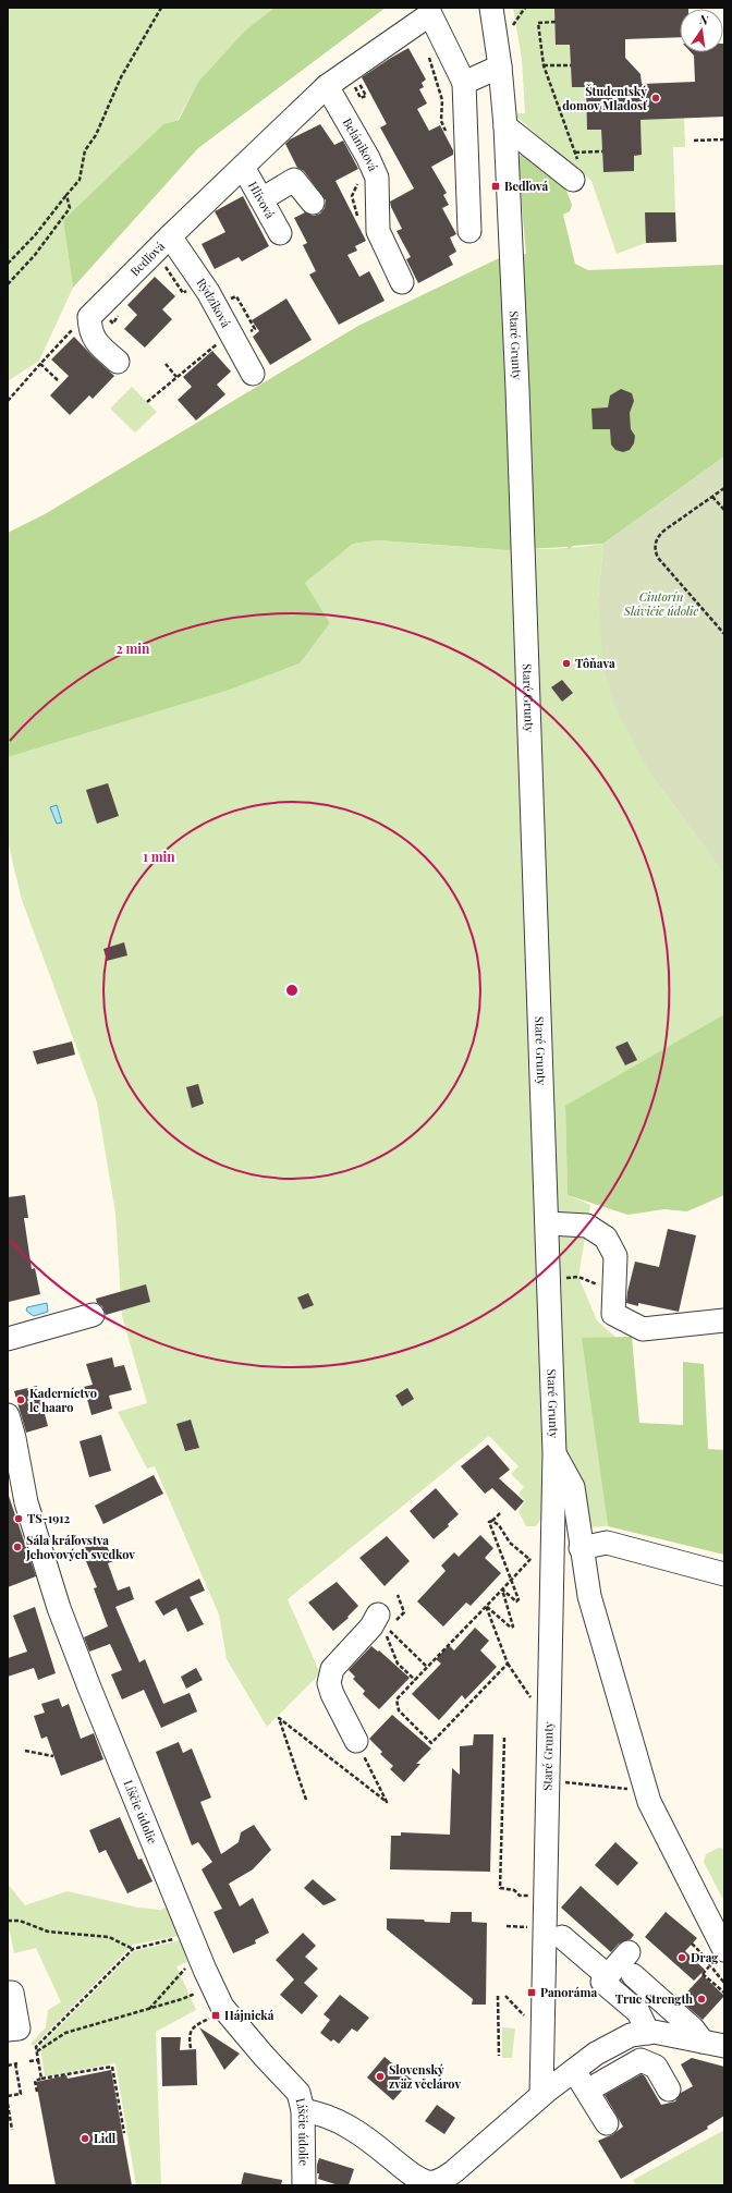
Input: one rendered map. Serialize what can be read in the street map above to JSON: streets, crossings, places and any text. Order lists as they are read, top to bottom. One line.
{"streets":{"street":["Belániková","Hlivová","Bedľová","Rýdziková","Staré Grunty","Líščie údolie"]},"crossings":[["Belániková","Bedľová"],["Hlivová","Bedľová"],["Bedľová","Rýdziková"]],"parks":["Cintorín Slávičie údolie"],"places":{"other":["Študentský domov Mladosť","Tôňava","Kaderníctvo le haaro","TS-1912","Sála kráľovstva Jehovových svedkov","Drag","True Strength","Slovenský zväz včelárov","Lidl"],"transit":["Bedľová","Panoráma","Hájnická"]},"north":"top","rings":["2 min","1 min"]}
